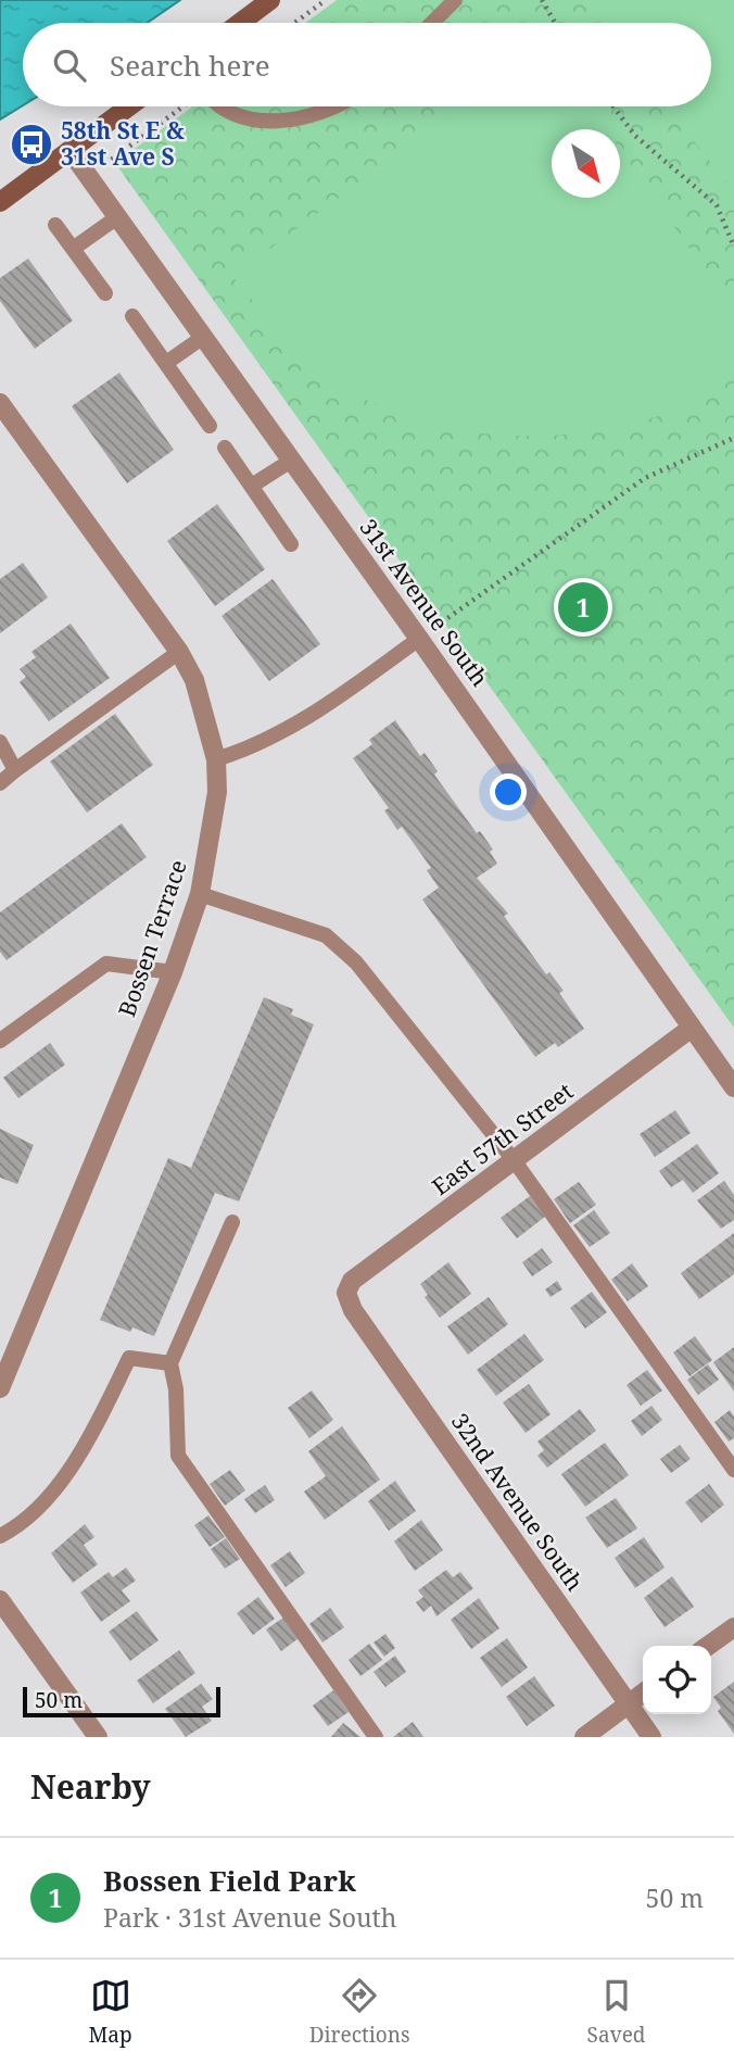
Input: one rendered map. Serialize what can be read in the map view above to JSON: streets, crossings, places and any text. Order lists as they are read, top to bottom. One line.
{"streets":{"street":["31st Avenue South","Bossen Terrace","East 57th Street","32nd Avenue South"]},"crossings":[["31st Avenue South","East 57th Street"],["East 57th Street","32nd Avenue South"]],"places":{"bus stop":["58th St E & 31st Ave S"]},"scale_bar":"50 m","north":"bottom right","page":{"search":"Search here","pins":"1","scale":"50 m","heading":"Nearby","list":[{"mark":"1","name":"Bossen Field Park","note":"Park · 31st Avenue South","value":"50 m"}],"nav":["Map","Directions","Saved"]}}
